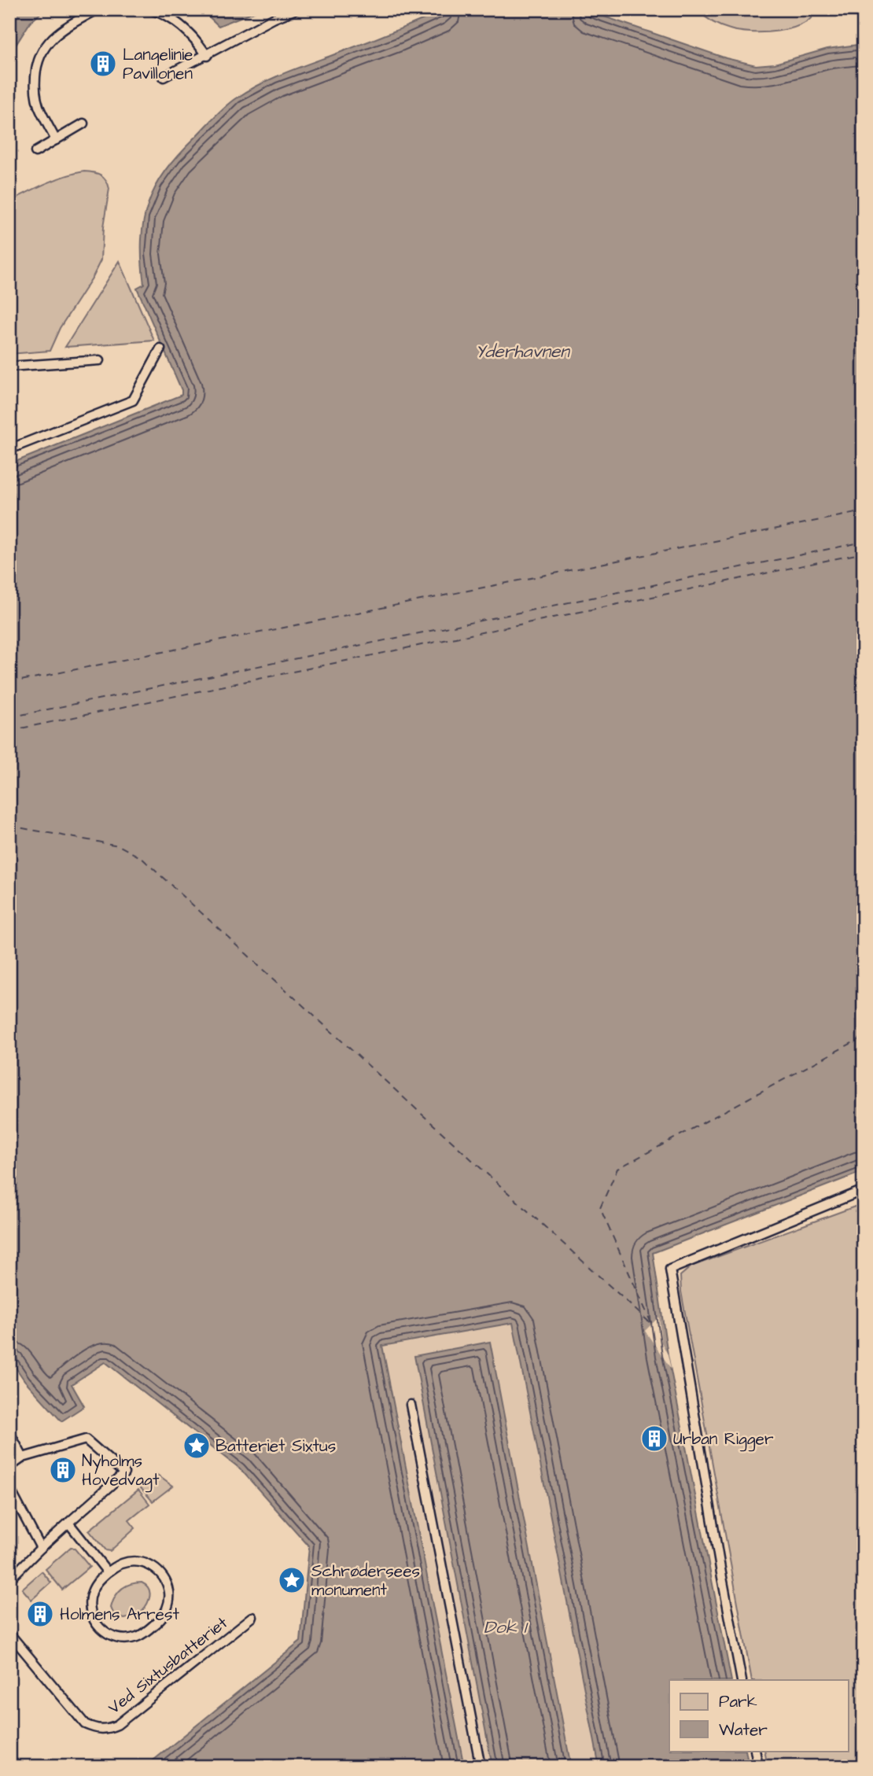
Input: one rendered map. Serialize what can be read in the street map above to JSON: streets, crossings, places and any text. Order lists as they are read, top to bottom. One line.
{"streets":{"lane":["Ved Sixtusbatteriet"]},"water":["Yderhavnen","Dok 1"],"places":{"building":["Langelinie Pavillonen","Urban Rigger","Nyholms Hovedvagt","Holmens Arrest"],"place":["Batteriet Sixtus","Schrødersees monument"]},"legend":["Park","Water"]}
